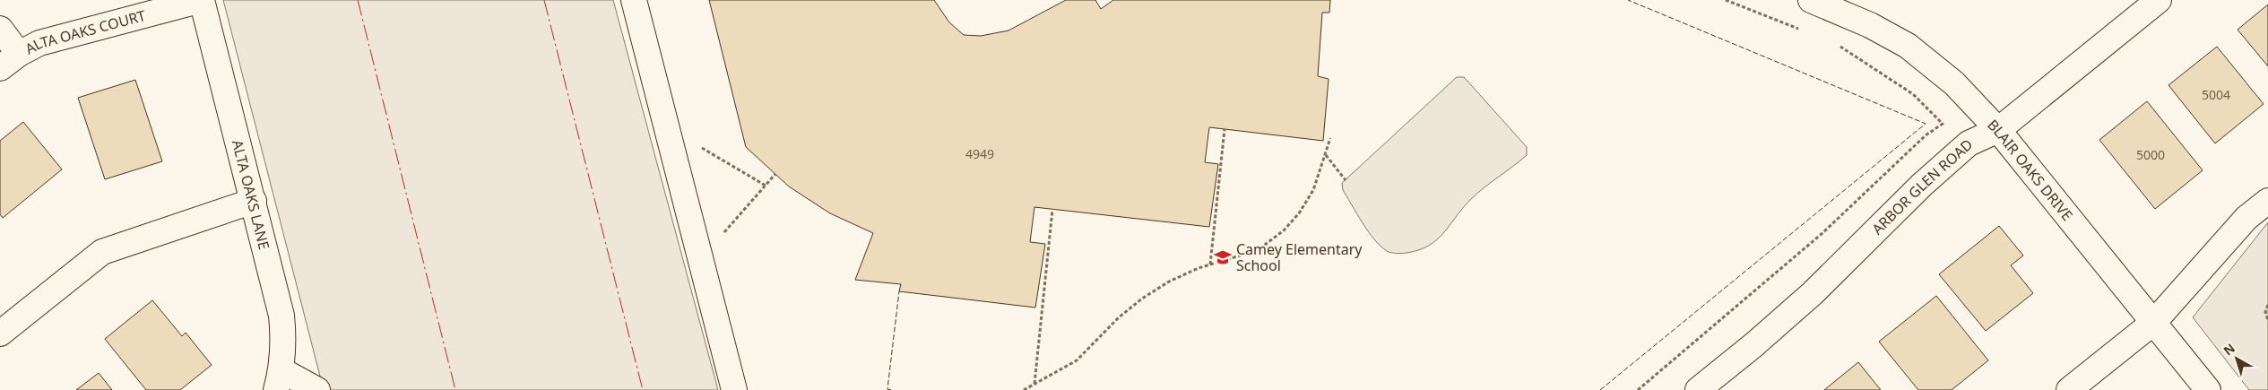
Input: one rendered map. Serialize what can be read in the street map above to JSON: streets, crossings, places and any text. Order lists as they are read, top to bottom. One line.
{"streets":{"street":["ALTA OAKS COURT","BLAIR OAKS DRIVE","ARBOR GLEN ROAD","ALTA OAKS LANE"]},"crossings":[["ALTA OAKS COURT","ALTA OAKS LANE"],["BLAIR OAKS DRIVE","ARBOR GLEN ROAD"]],"places":{"school or university":["Camey Elementary School"]},"house_numbers":["5004","4949","5000"],"north":"top left"}
